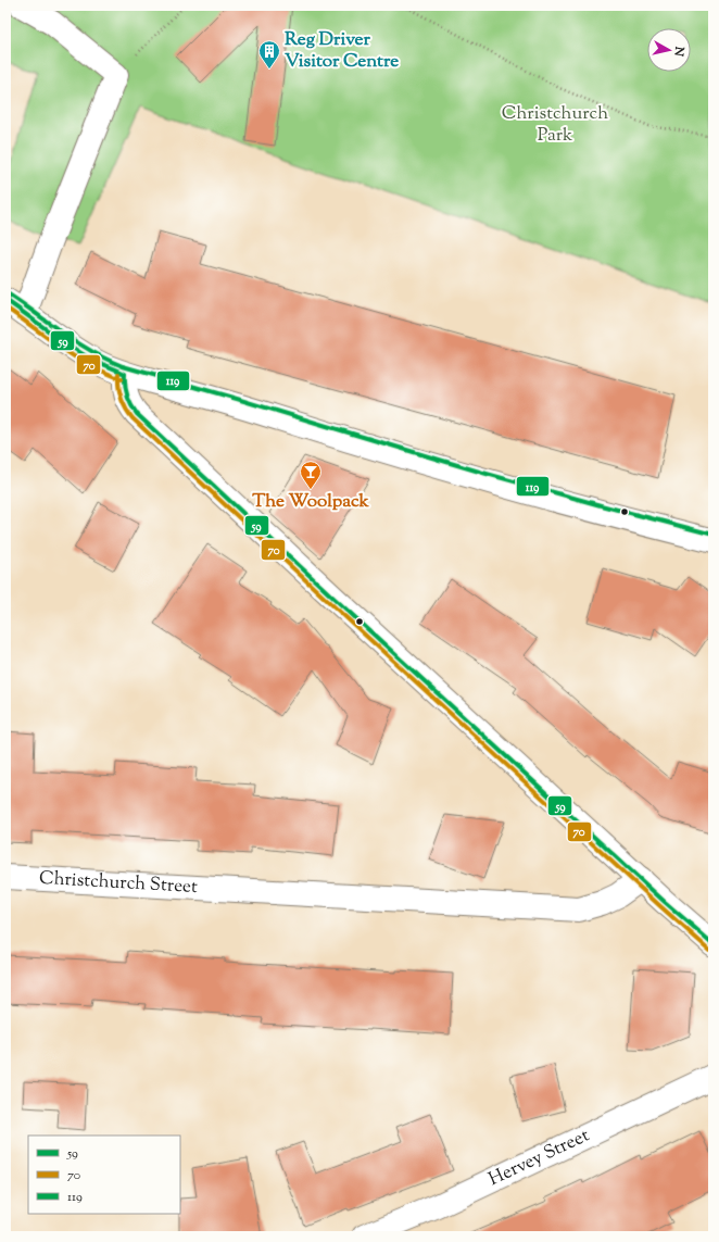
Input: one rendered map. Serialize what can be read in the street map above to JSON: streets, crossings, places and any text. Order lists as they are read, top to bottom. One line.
{"streets":{"street":["Christchurch Street","Hervey Street"]},"parks":["Christchurch Park"],"places":{"building":["Reg Driver Visitor Centre"],"bar":["The Woolpack"]},"lines":["transit line 119","transit line 59","transit line 70"],"legend":["59","70","119"],"north":"right"}
